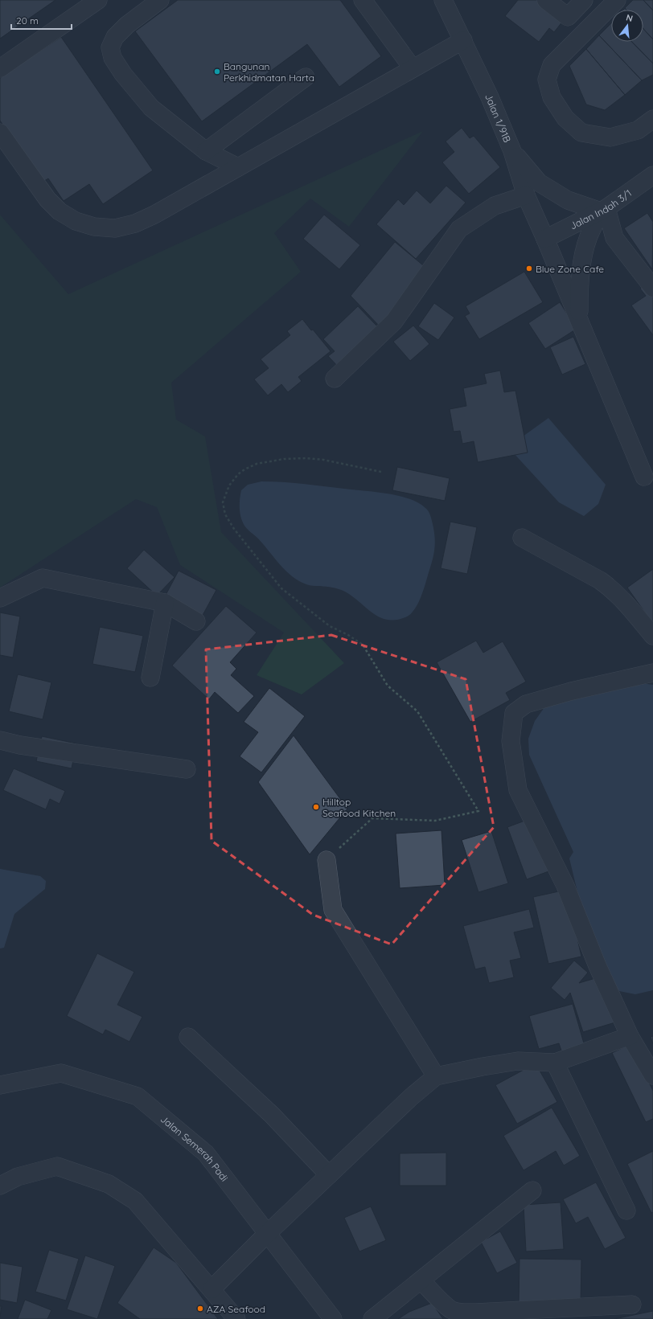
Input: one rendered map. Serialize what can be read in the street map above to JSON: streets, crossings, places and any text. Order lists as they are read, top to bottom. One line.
{"streets":{"street":["Jalan 1/91B","Jalan Indah 3/1","Jalan Semerah Padi"]},"crossings":[["Jalan 1/91B","Jalan Indah 3/1"]],"places":["Bangunan Perkhidmatan Harta","Blue Zone Cafe","Hilltop Seafood Kitchen","AZA Seafood"],"scale_bar":"20 m","north":"top"}
